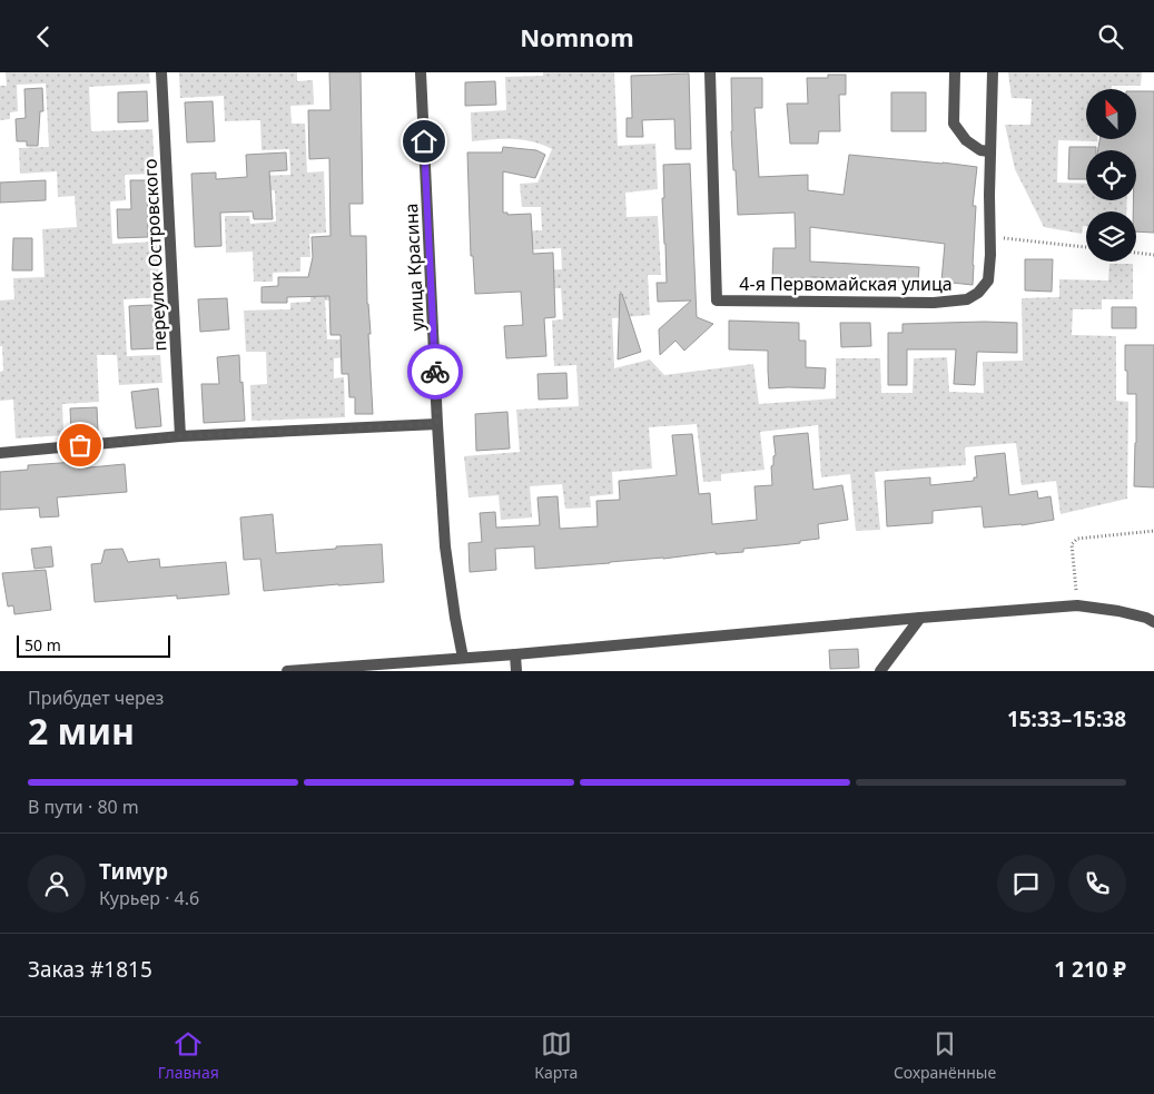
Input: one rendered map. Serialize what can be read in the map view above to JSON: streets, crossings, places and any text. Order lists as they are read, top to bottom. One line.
{"streets":{"street":["переулок Островского","улица Красина","4-я Первомайская улица"]},"scale_bar":"50 m","north":"top","page":{"header":"Nomnom","scale":"50 m","heading":["2 мин","Прибудет через","15:33–15:38"],"panel":["Тимур","Курьер · 4.6","Заказ #1815","1 210 ₽"],"bar":"В пути · 80 m","tabs":["Главная","Карта","Сохранённые"]}}
